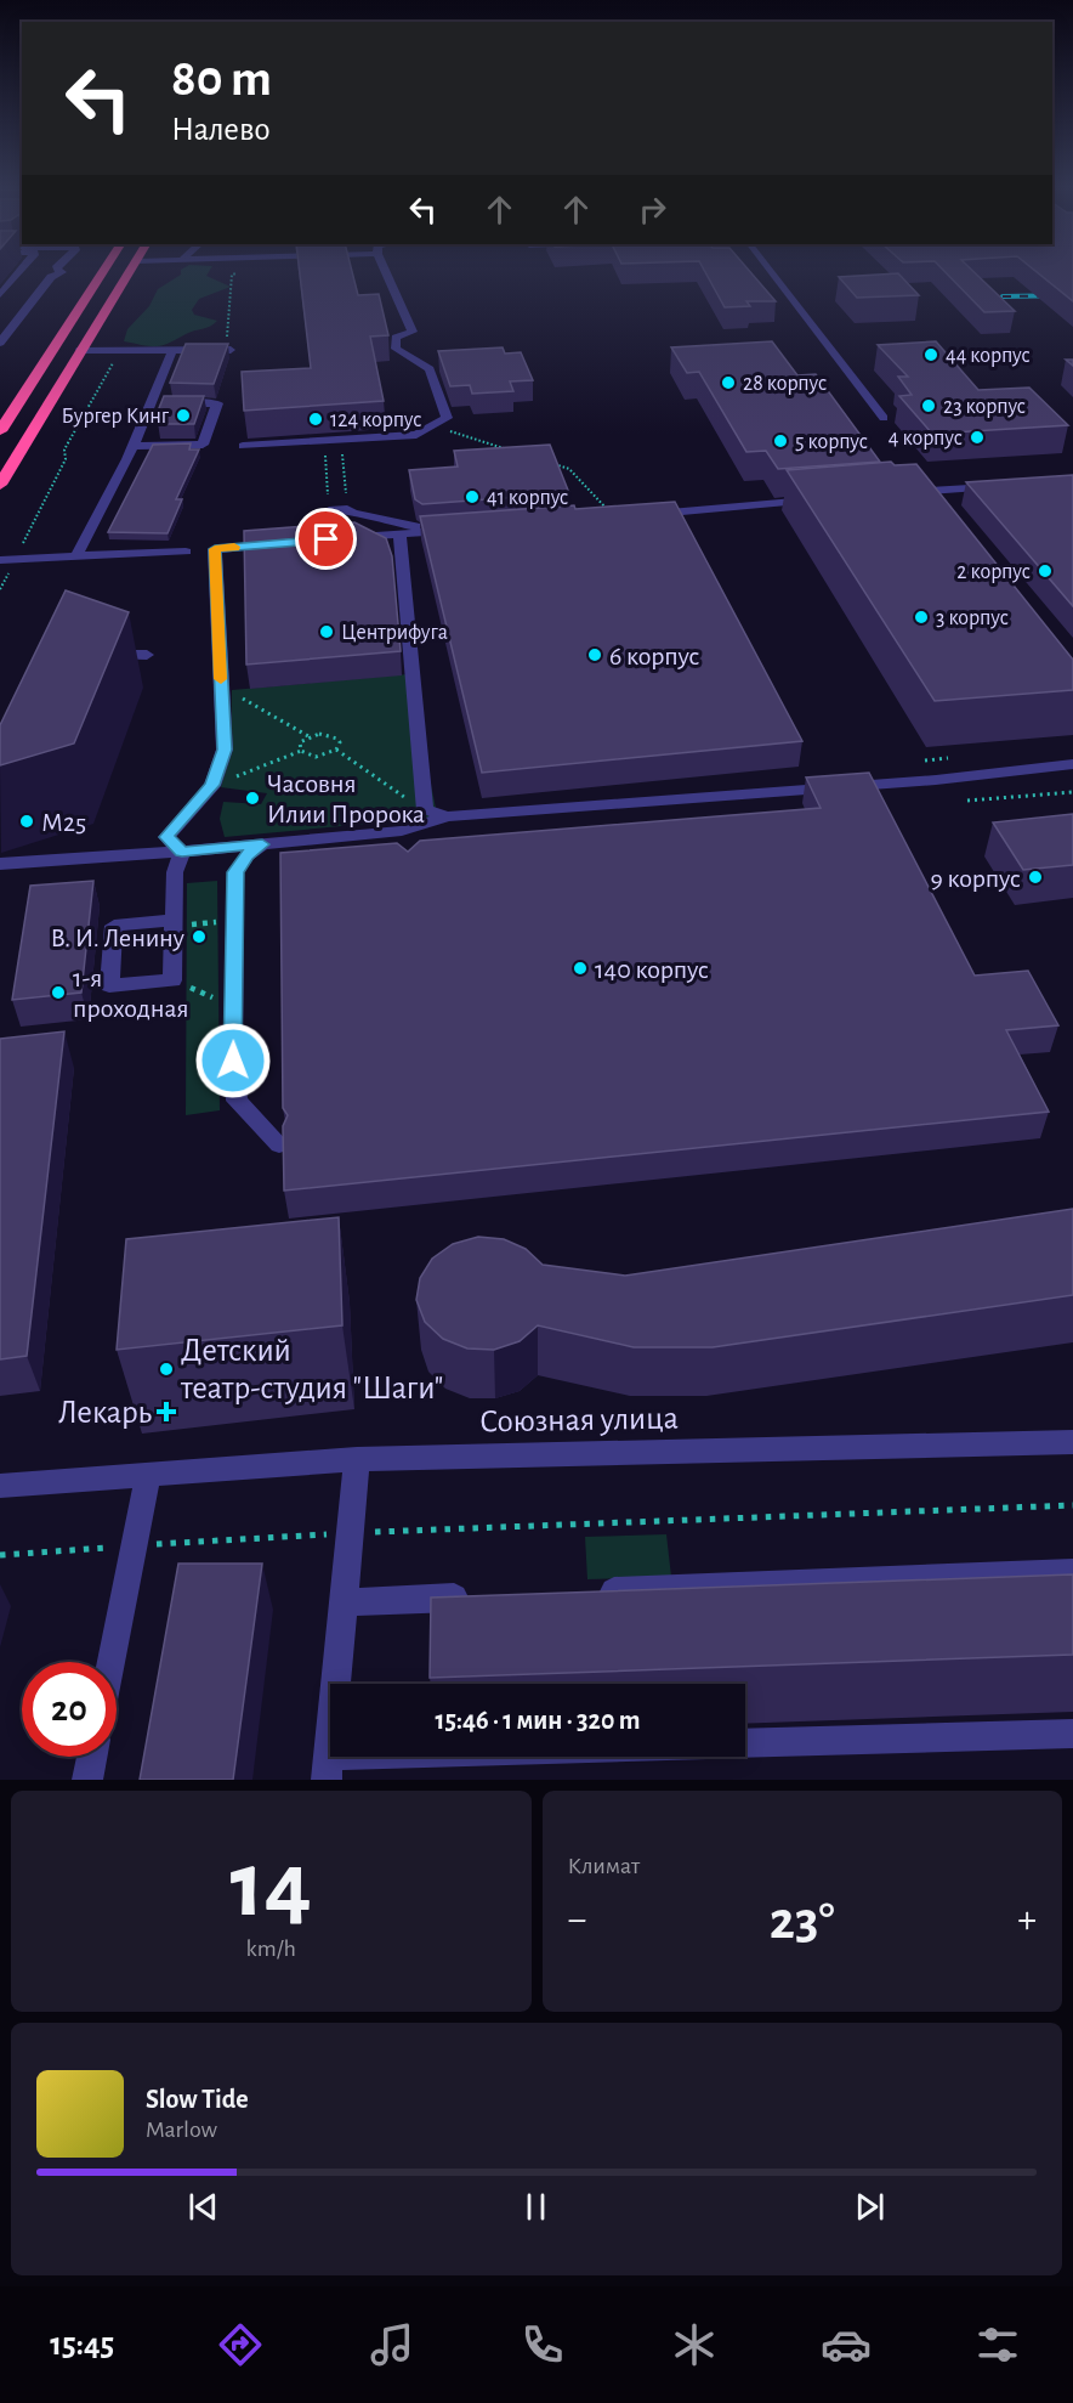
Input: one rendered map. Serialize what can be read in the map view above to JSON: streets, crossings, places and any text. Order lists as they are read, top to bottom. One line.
{"streets":{"street":["Союзная улица"]},"places":{"other":["44 корпус","28 корпус","23 корпус","Бургер Кинг","124 корпус","4 корпус","5 корпус","41 корпус","2 корпус","3 корпус","Центрифуга","6 корпус","Часовня Илии Пророка","М25","9 корпус","В. И. Ленину","140 корпус","1-я проходная","Детский театр-студия \"Шаги\""],"health":["Лекарь"]},"page":{"turn":["80 m","Налево"],"limit":"20","trip":"15:46 · 1 мин · 320 m","tile":[["14","km/h"],"Климат"],"heat":["−","23°","+"],"song":["Slow Tide","Marlow"],"tabs":"15:45"}}
